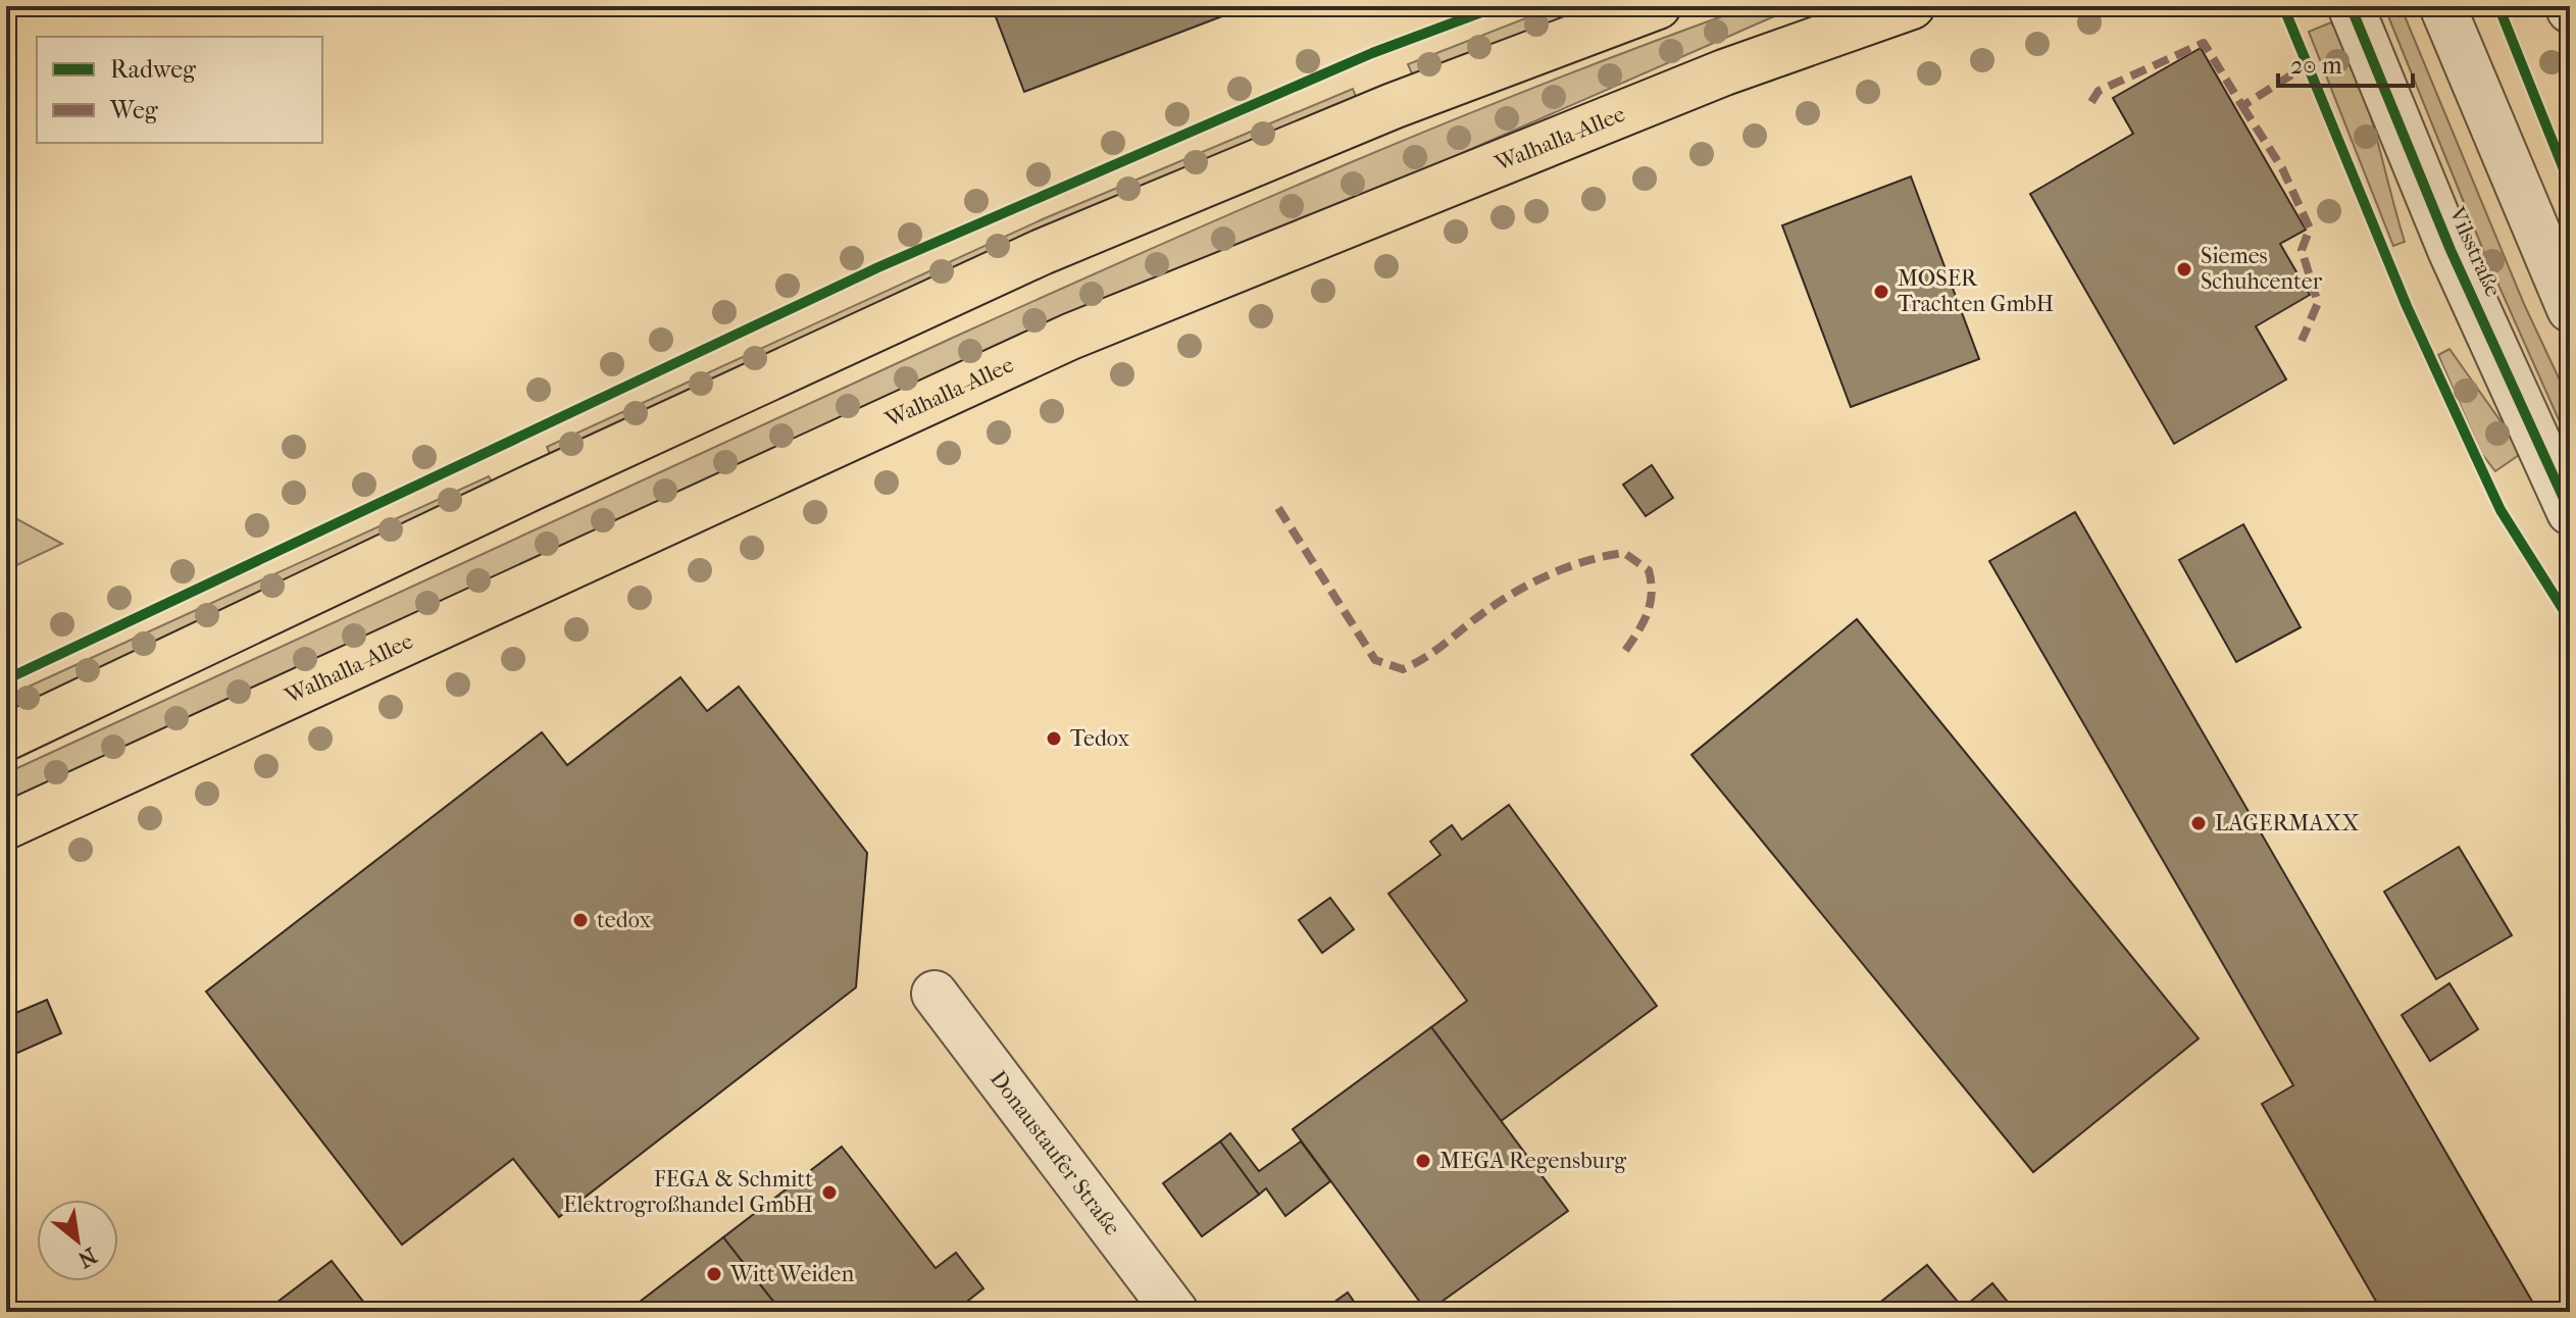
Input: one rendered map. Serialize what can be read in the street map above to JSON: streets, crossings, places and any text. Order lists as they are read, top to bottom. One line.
{"streets":{"main road":["Walhalla-Allee"],"street":["Vilsstraße","Donaustaufer Straße"]},"places":["Siemes Schuhcenter","MOSER Trachten GmbH","Tedox","LAGERMAXX","tedox","MEGA Regensburg","FEGA & Schmitt Elektrogroßhandel GmbH","Witt Weiden"],"legend":["Radweg","Weg"],"scale_bar":"20 m","north":"bottom right"}
